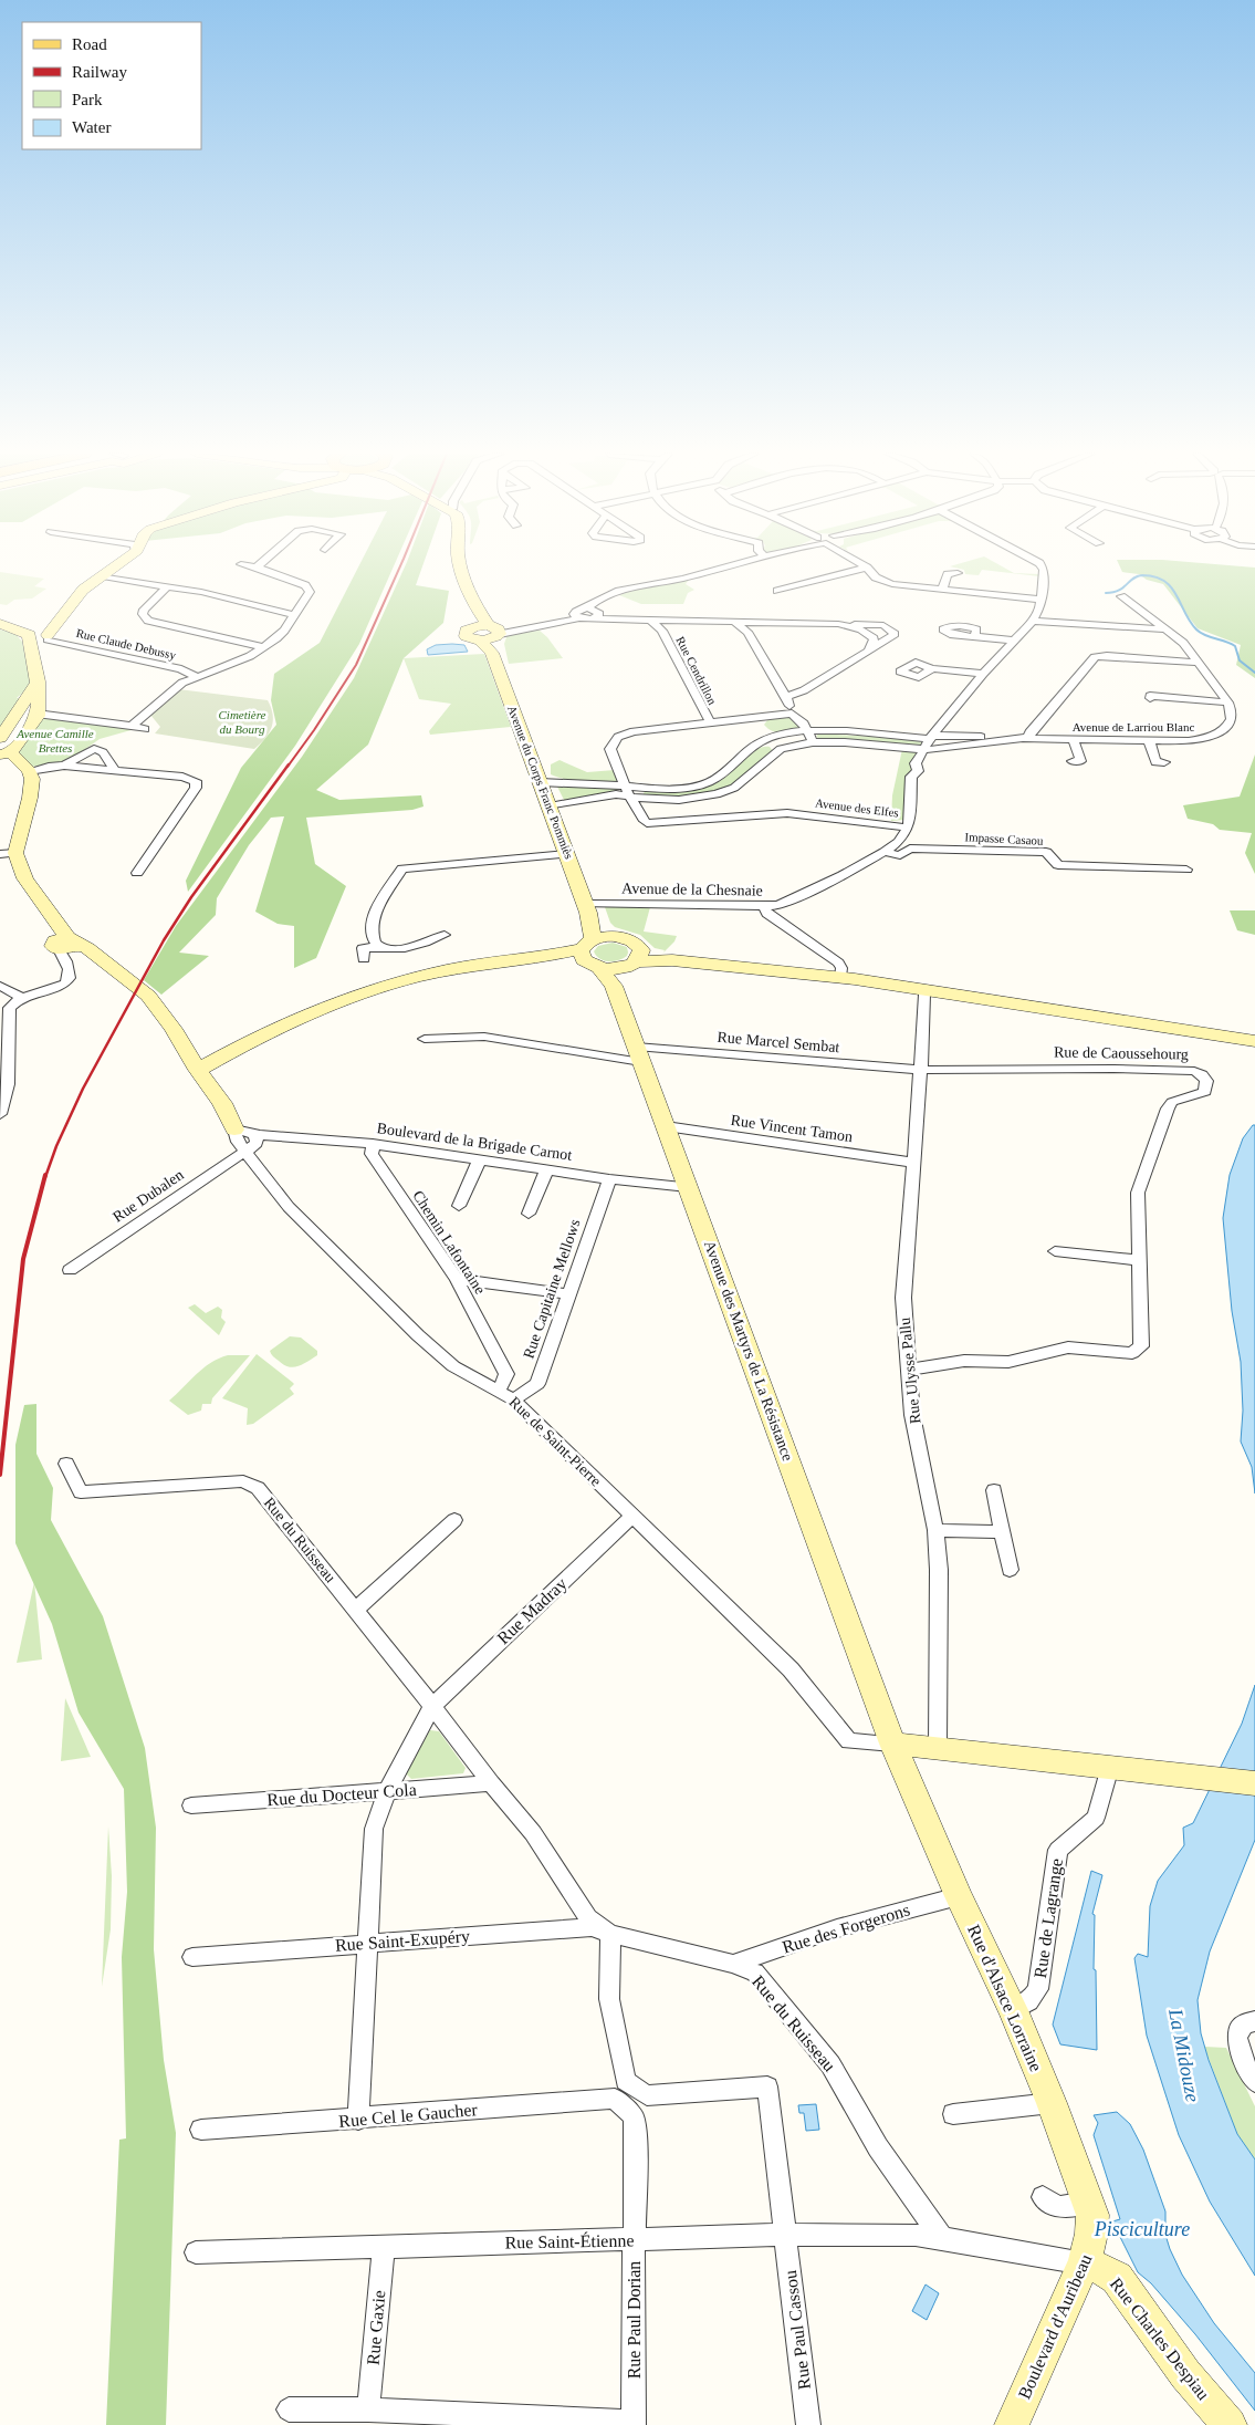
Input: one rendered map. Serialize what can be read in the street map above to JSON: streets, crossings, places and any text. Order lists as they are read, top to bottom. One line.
{"streets":{"main road":["Avenue du Corps Franc Pommiès"],"street":["Rue Claude Debussy","Rue Cendrillon","Avenue de Larriou Blanc","Avenue des Elfes","Impasse Casaou","Avenue de la Chesnaie","Rue Marcel Sembat","Rue de Caoussehourg","Rue Vincent Tamon","Boulevard de la Brigade Carnot","Rue Dubalen","Chemin Lafontaine","Rue Capitaine Mellows","Avenue des Martyrs de La Résistance","Rue Ulysse Pallu","Rue de Saint-Pierre","Rue du Ruisseau","Rue Madray","Rue du Docteur Cola","Rue de Lagrange","Rue des Forgerons","Rue Saint-Exupéry","Rue d'Alsace Lorraine","Rue Cel le Gaucher","Rue Saint-Étienne","Rue Paul Dorian","Boulevard d'Auribeau","Rue Gaxie","Rue Paul Cassou","Rue Charles Despiau"]},"crossings":[["Avenue de Larriou Blanc","Avenue des Elfes"],["Avenue du Corps Franc Pommiès","Avenue de la Chesnaie"],["Avenue du Corps Franc Pommiès","Avenue des Martyrs de La Résistance"],["Avenue des Elfes","Avenue de la Chesnaie"],["Impasse Casaou","Avenue de la Chesnaie"],["Rue Marcel Sembat","Rue de Caoussehourg"],["Rue Marcel Sembat","Avenue des Martyrs de La Résistance"],["Rue Marcel Sembat","Rue Ulysse Pallu"],["Rue de Caoussehourg","Rue Ulysse Pallu"],["Rue Vincent Tamon","Avenue des Martyrs de La Résistance"],["Rue Vincent Tamon","Rue Ulysse Pallu"],["Boulevard de la Brigade Carnot","Chemin Lafontaine"],["Boulevard de la Brigade Carnot","Rue Capitaine Mellows"],["Boulevard de la Brigade Carnot","Avenue des Martyrs de La Résistance"],["Boulevard de la Brigade Carnot","Rue de Saint-Pierre"],["Rue Dubalen","Rue de Saint-Pierre"],["Chemin Lafontaine","Rue de Saint-Pierre"],["Rue Capitaine Mellows","Rue de Saint-Pierre"],["Avenue des Martyrs de La Résistance","Rue de Saint-Pierre"],["Avenue des Martyrs de La Résistance","Rue d'Alsace Lorraine"],["Rue de Saint-Pierre","Rue Madray"],["Rue de Saint-Pierre","Rue d'Alsace Lorraine"],["Rue du Ruisseau","Rue Madray"],["Rue du Ruisseau","Rue du Docteur Cola"],["Rue du Ruisseau","Rue des Forgerons"],["Rue du Ruisseau","Rue Saint-Exupéry"],["Rue du Ruisseau","Rue Saint-Étienne"],["Rue de Lagrange","Rue d'Alsace Lorraine"],["Rue des Forgerons","Rue d'Alsace Lorraine"],["Rue d'Alsace Lorraine","Boulevard d'Auribeau"],["Rue Saint-Étienne","Rue Paul Dorian"],["Rue Saint-Étienne","Rue Gaxie"],["Rue Saint-Étienne","Rue Paul Cassou"],["Boulevard d'Auribeau","Rue Charles Despiau"]],"water":["La Midouze","Pisciculture"],"parks":["Cimetière du Bourg","Avenue Camille Brettes"],"legend":["Road","Railway","Park","Water"]}
